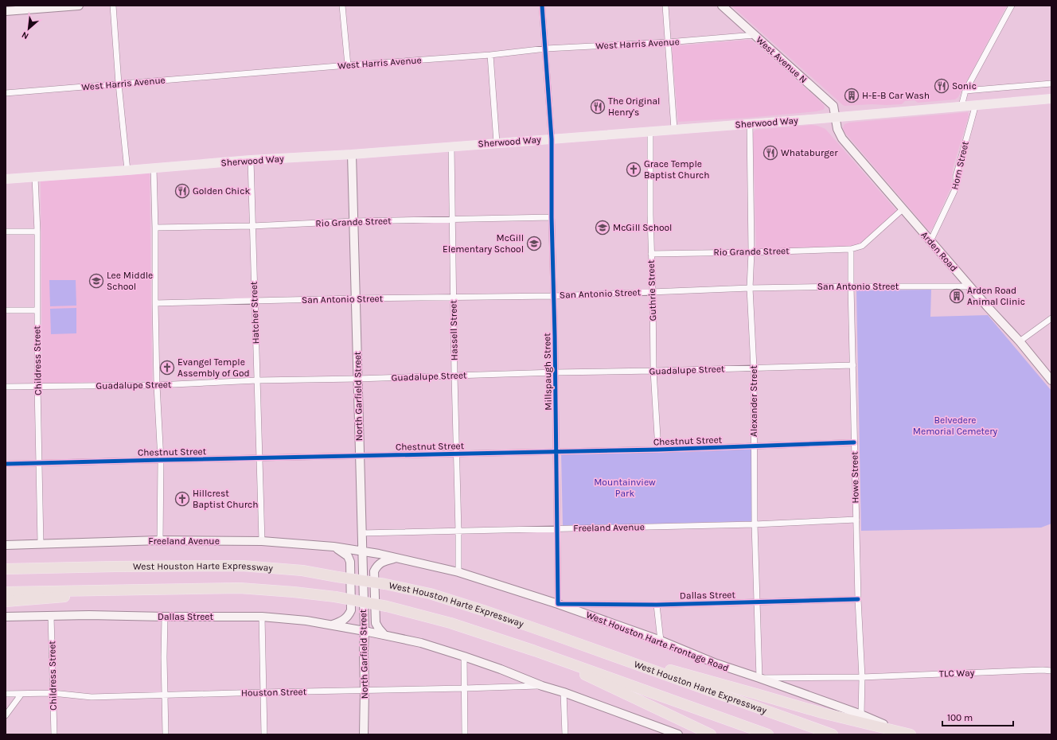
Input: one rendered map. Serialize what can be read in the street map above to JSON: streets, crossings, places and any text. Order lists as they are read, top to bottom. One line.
{"streets":{"highway":["West Houston Harte Expressway"],"main road":["West Avenue N","Sherwood Way","Arden Road","North Garfield Street","Freeland Avenue","Dallas Street","West Houston Harte Frontage Road"],"street":["West Harris Avenue","Horn Street","Rio Grande Street","San Antonio Street","Guthrie Street","Hatcher Street","Hassell Street","Childress Street","Guadalupe Street","Millspaugh Street","Alexander Street","Chestnut Street","Howe Street","TLC Way","Houston Street"]},"crossings":[["West Harris Avenue","West Avenue N"],["West Harris Avenue","Millspaugh Street"],["West Avenue N","Sherwood Way"],["West Avenue N","Arden Road"],["Sherwood Way","Horn Street"],["Sherwood Way","Arden Road"],["Sherwood Way","Guthrie Street"],["Sherwood Way","Hatcher Street"],["Sherwood Way","Hassell Street"],["Sherwood Way","Childress Street"],["Sherwood Way","Millspaugh Street"],["Sherwood Way","North Garfield Street"],["Sherwood Way","Alexander Street"],["Horn Street","Arden Road"],["Rio Grande Street","Guthrie Street"],["Rio Grande Street","Hatcher Street"],["Rio Grande Street","Hassell Street"],["Rio Grande Street","Millspaugh Street"],["Rio Grande Street","North Garfield Street"],["Rio Grande Street","Alexander Street"],["Rio Grande Street","Howe Street"],["Arden Road","San Antonio Street"],["San Antonio Street","Guthrie Street"],["San Antonio Street","Hatcher Street"],["San Antonio Street","Hassell Street"],["San Antonio Street","Millspaugh Street"],["San Antonio Street","North Garfield Street"],["San Antonio Street","Alexander Street"],["San Antonio Street","Howe Street"],["Guthrie Street","Guadalupe Street"],["Guthrie Street","Chestnut Street"],["Hatcher Street","Guadalupe Street"],["Hatcher Street","Chestnut Street"],["Hatcher Street","Freeland Avenue"],["Hassell Street","Guadalupe Street"],["Hassell Street","Chestnut Street"],["Hassell Street","Freeland Avenue"],["Hassell Street","West Houston Harte Frontage Road"],["Childress Street","Guadalupe Street"],["Childress Street","Chestnut Street"],["Childress Street","Freeland Avenue"],["Childress Street","Dallas Street"],["Childress Street","Houston Street"],["Guadalupe Street","Millspaugh Street"],["Guadalupe Street","North Garfield Street"],["Guadalupe Street","Alexander Street"],["Guadalupe Street","Howe Street"],["Millspaugh Street","Chestnut Street"],["Millspaugh Street","Freeland Avenue"],["Millspaugh Street","Dallas Street"],["Millspaugh Street","West Houston Harte Frontage Road"],["North Garfield Street","Chestnut Street"],["North Garfield Street","Freeland Avenue"],["North Garfield Street","Dallas Street"],["North Garfield Street","West Houston Harte Frontage Road"],["North Garfield Street","Houston Street"],["Alexander Street","Chestnut Street"],["Alexander Street","Freeland Avenue"],["Alexander Street","Dallas Street"],["Alexander Street","West Houston Harte Frontage Road"],["Chestnut Street","Howe Street"],["Howe Street","Freeland Avenue"],["Howe Street","Dallas Street"],["Howe Street","West Houston Harte Frontage Road"],["Howe Street","TLC Way"],["Freeland Avenue","West Houston Harte Frontage Road"],["Dallas Street","West Houston Harte Frontage Road"]],"parks":["Belvedere Memorial Cemetery","Mountainview Park"],"places":{"restaurant":["Sonic","The Original Henry's","Whataburger","Golden Chick"],"building":["H-E-B Car Wash","Arden Road Animal Clinic"],"church":["Grace Temple Baptist Church","Evangel Temple Assembly of God","Hillcrest Baptist Church"],"school or university":["McGill School","McGill Elementary School","Lee Middle School"]},"scale_bar":"100 m","north":"bottom left"}
